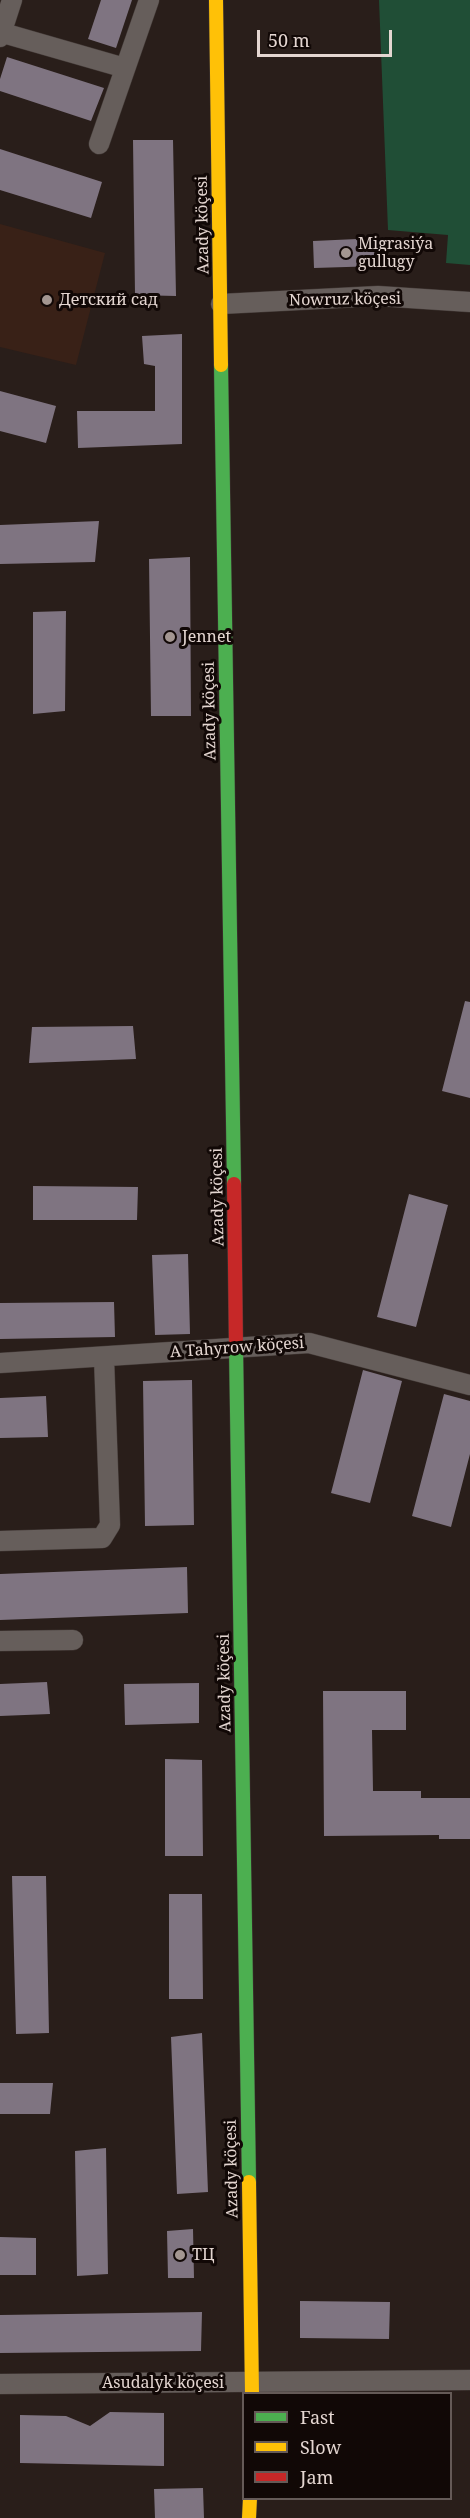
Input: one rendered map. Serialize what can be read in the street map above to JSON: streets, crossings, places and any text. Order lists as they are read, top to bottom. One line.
{"streets":{"main road":["Azady köçesi"],"street":["Nowruz köçesi","A Tahyrow köçesi","Asudalyk köçesi"]},"crossings":[["Azady köçesi","Nowruz köçesi"],["Azady köçesi","A Tahyrow köçesi"],["Azady köçesi","Asudalyk köçesi"]],"places":["Migrasiýa gullugy","Детский сад","Jennet","ТЦ"],"legend":["Fast","Slow","Jam"],"scale_bar":"50 m"}
